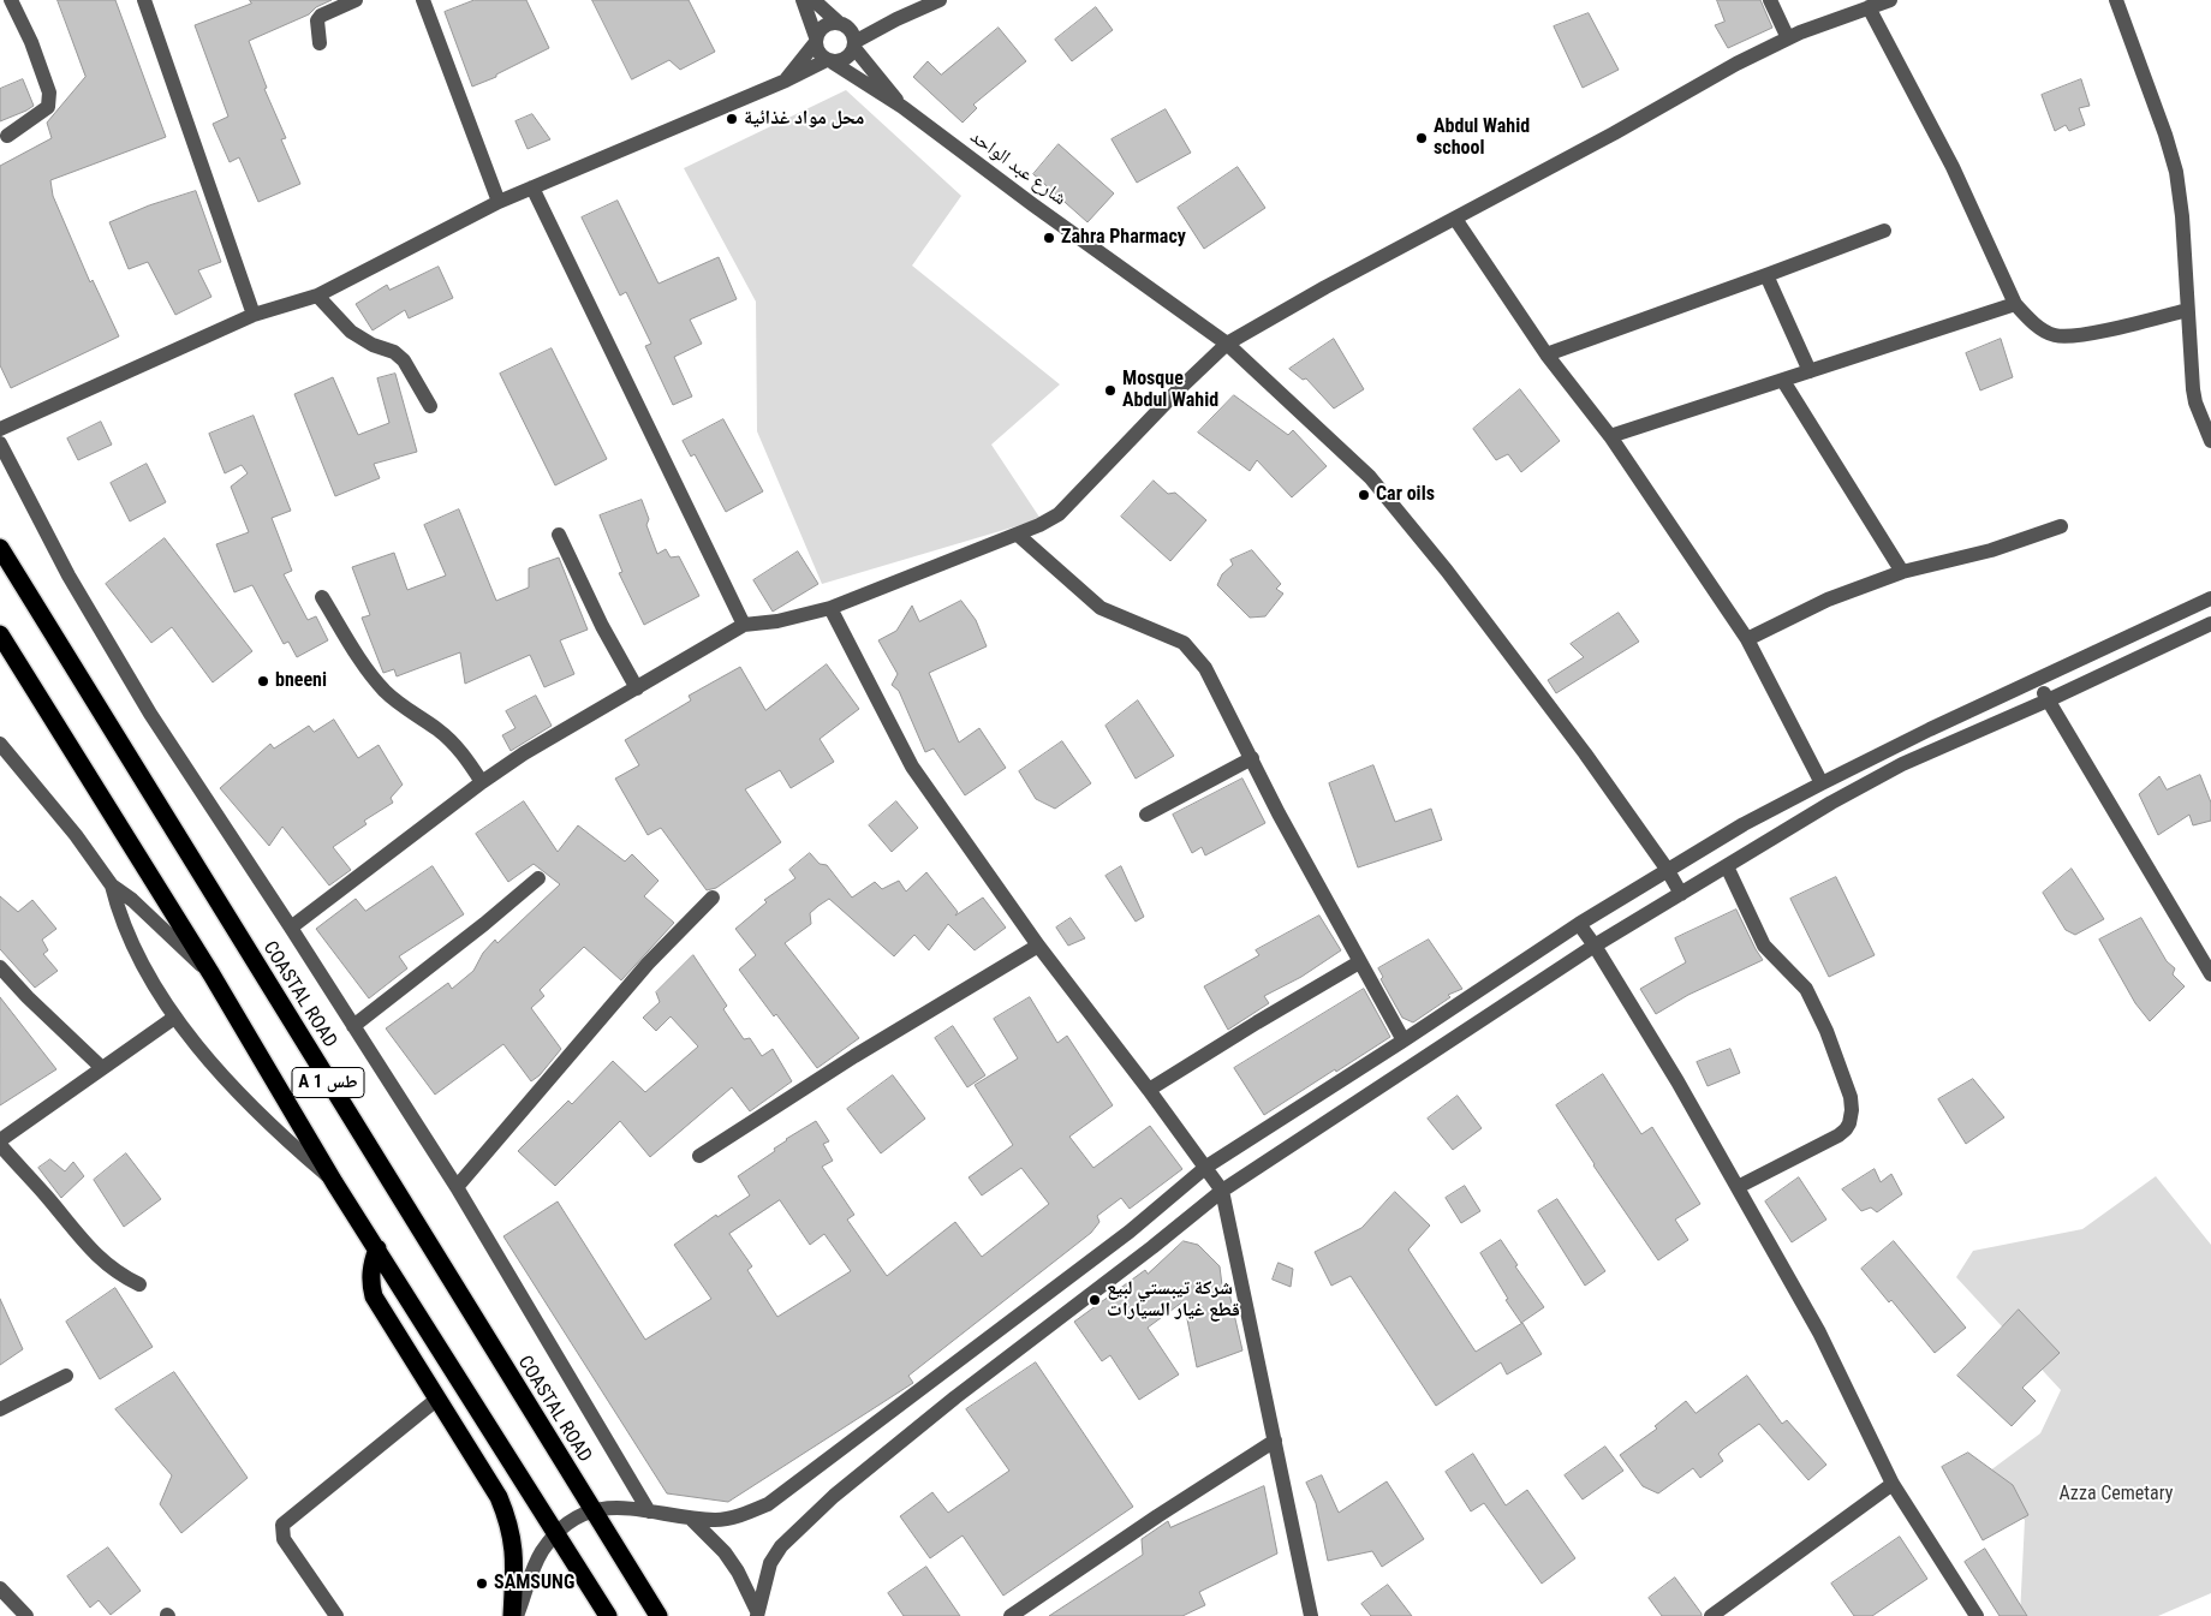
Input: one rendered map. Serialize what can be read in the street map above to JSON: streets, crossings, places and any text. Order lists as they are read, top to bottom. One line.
{"streets":{"highway":["COASTAL ROAD","A 1 طس"],"street":["شارع عبد الواحد"]},"parks":["Azza Cemetary"],"places":["محل مواد غذائية","Abdul Wahid school","Zahra Pharmacy","Mosque Abdul Wahid","Car oils","bneeni","شركة تيبستي لبيع قطع غيار السيارات","SAMSUNG"]}
